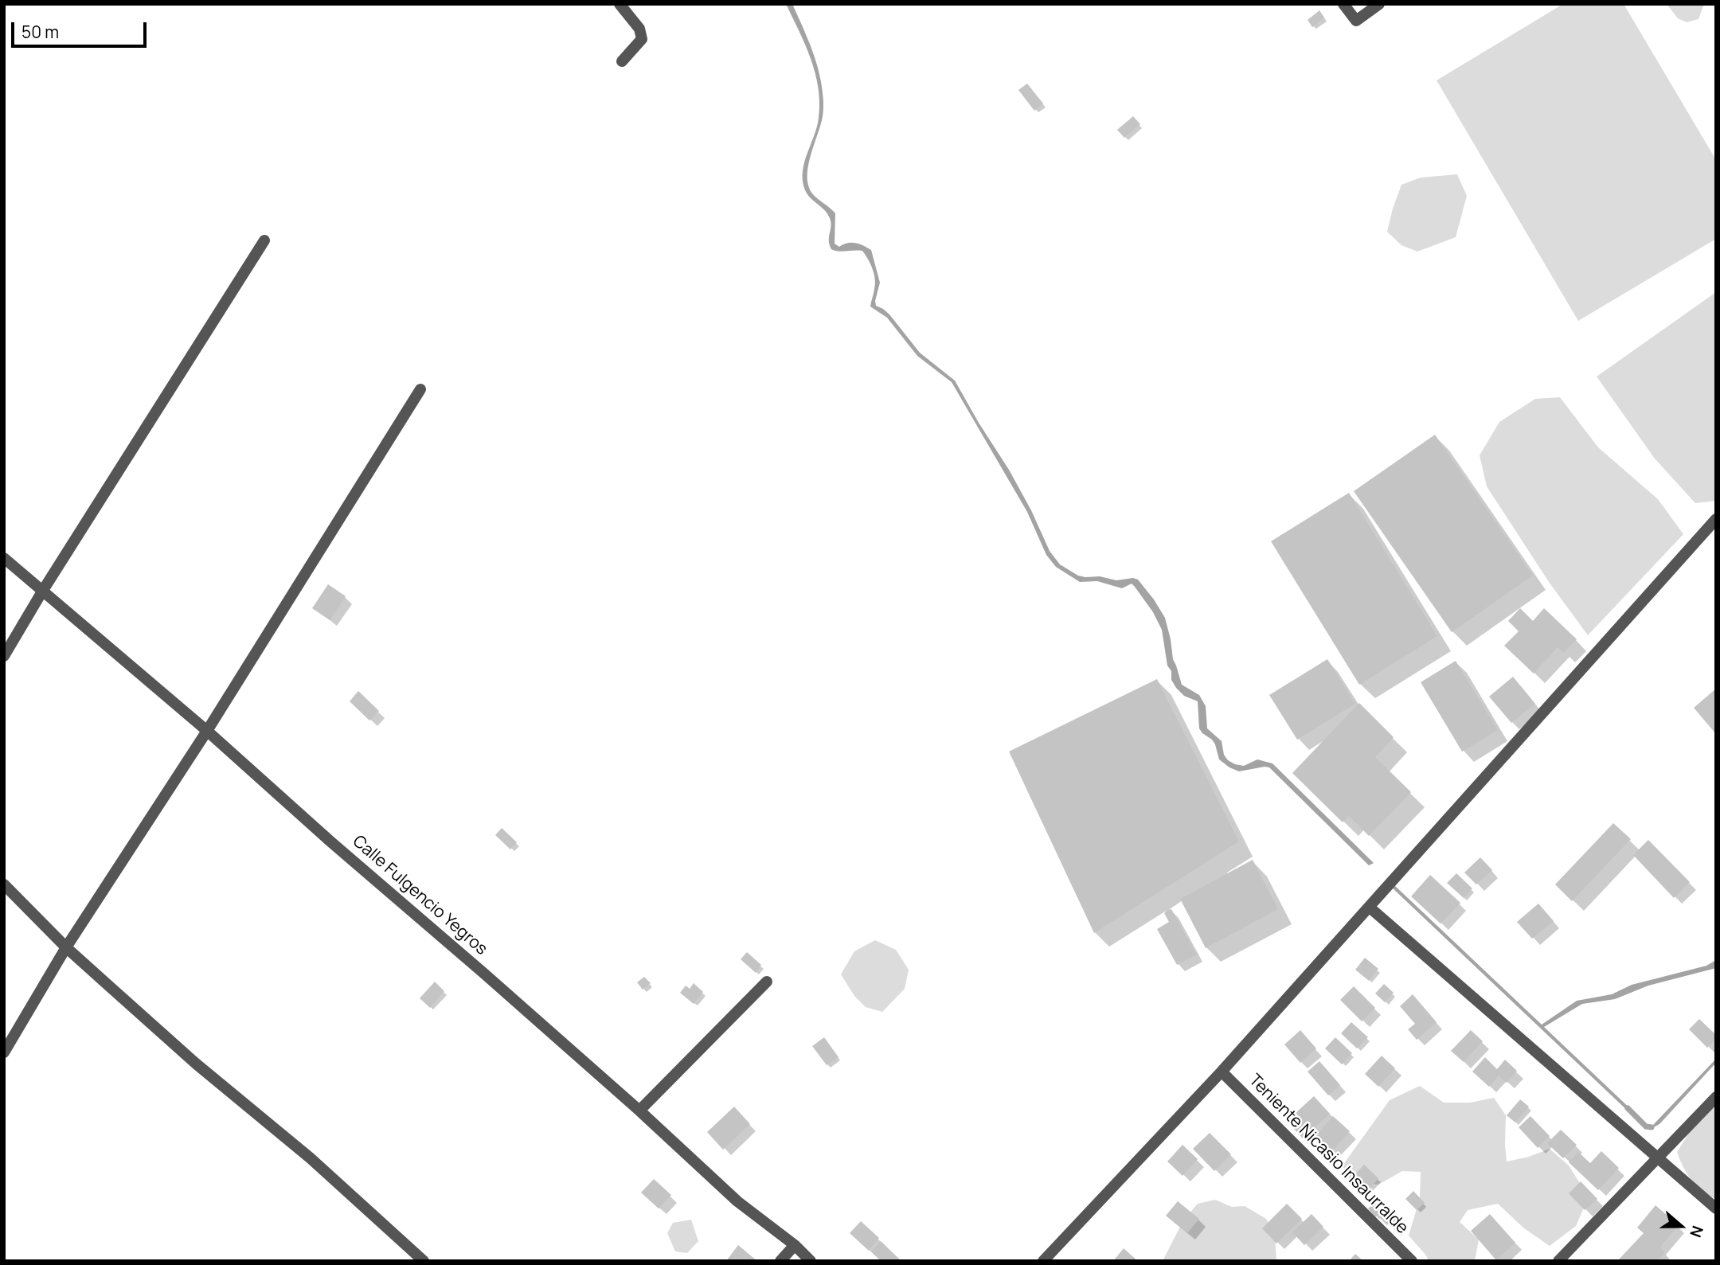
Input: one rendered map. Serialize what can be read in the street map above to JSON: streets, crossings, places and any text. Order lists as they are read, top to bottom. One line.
{"streets":{"street":["Calle Fulgencio Yegros","Teniente Nicasio Insaurralde"]},"scale_bar":"50 m","north":"right"}
